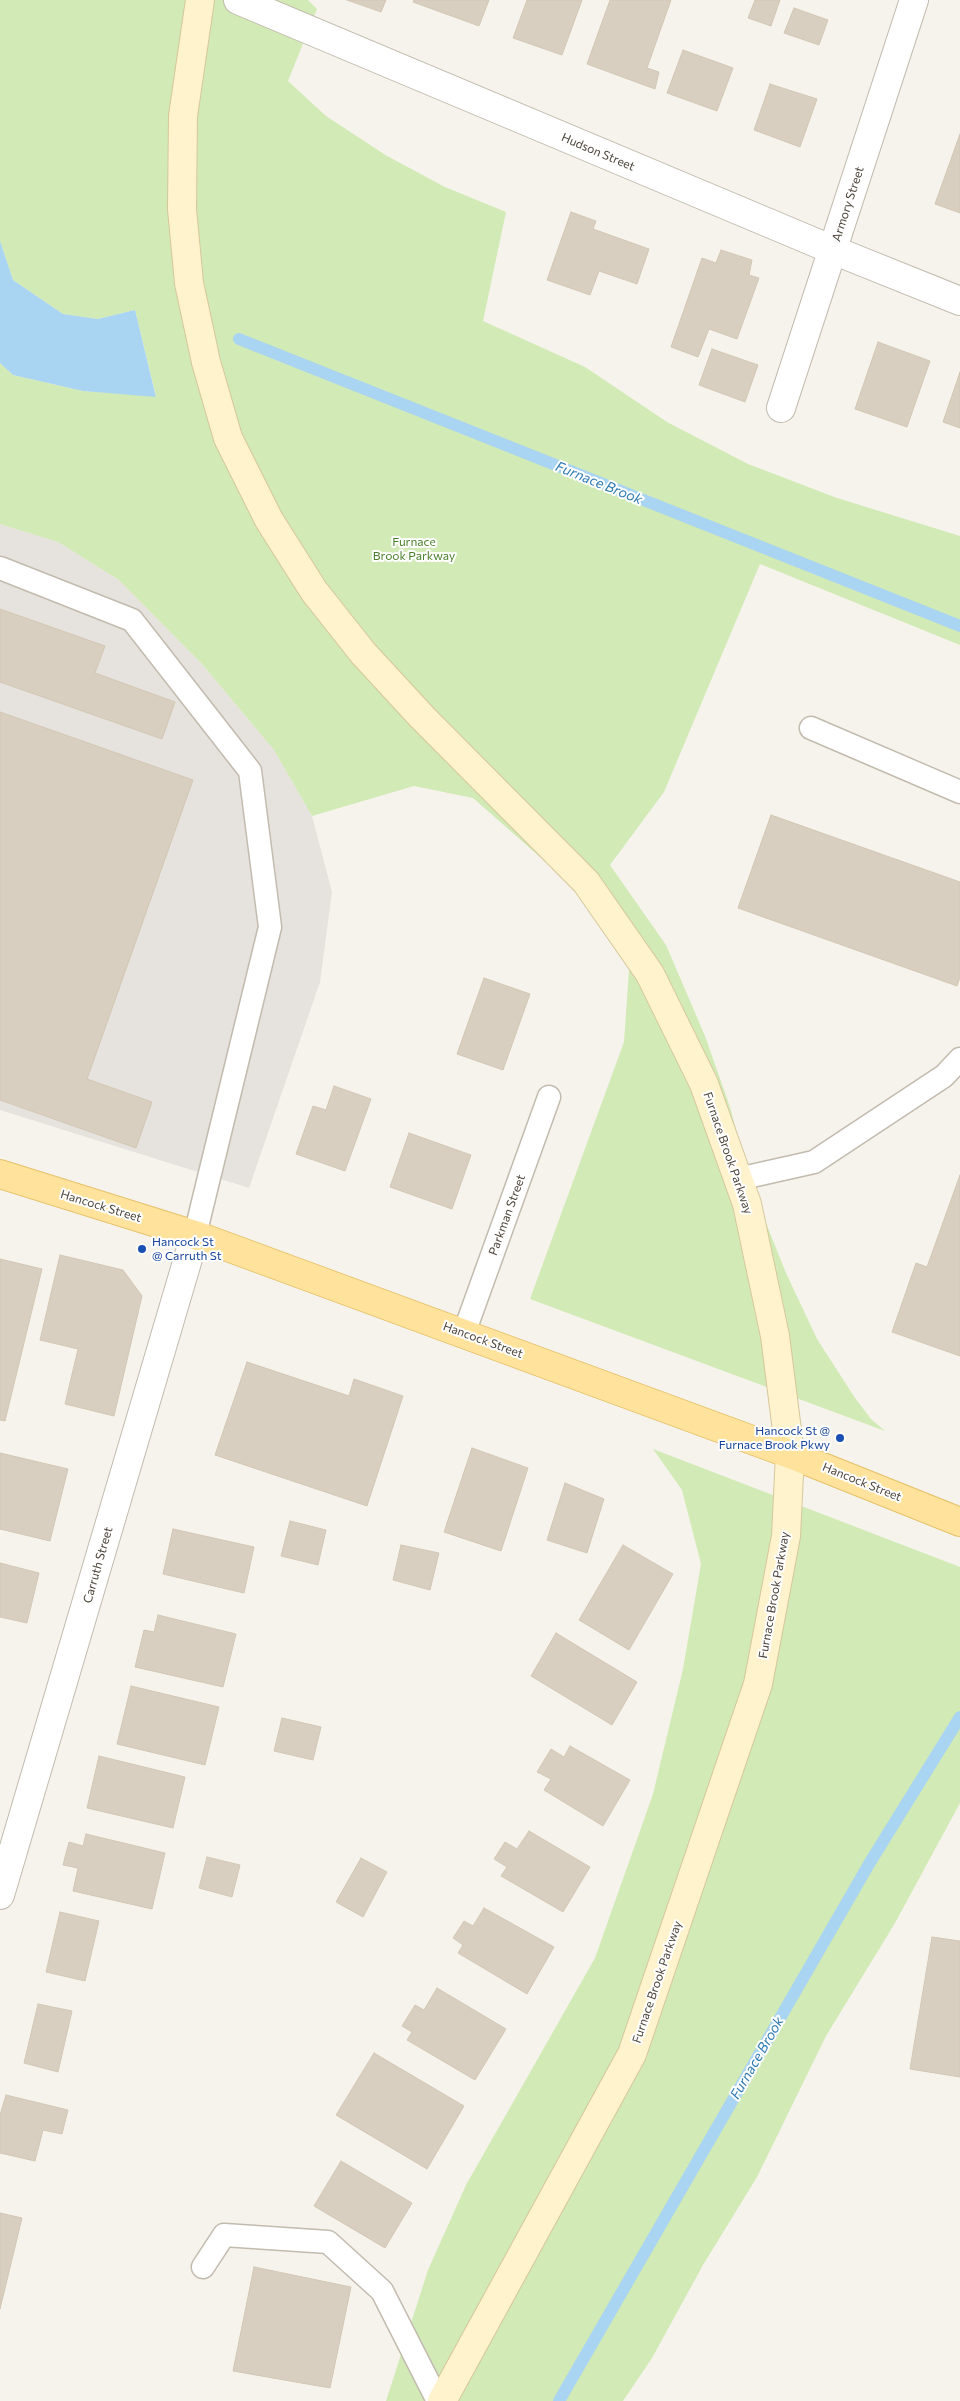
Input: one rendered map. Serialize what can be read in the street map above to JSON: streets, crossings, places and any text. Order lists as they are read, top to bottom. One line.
{"streets":{"main road":["Furnace Brook Parkway","Hancock Street"],"street":["Hudson Street","Armory Street","Carruth Street"],"lane":["Parkman Street"]},"crossings":[["Hudson Street","Armory Street"],["Furnace Brook Parkway","Hancock Street"],["Hancock Street","Parkman Street"],["Hancock Street","Carruth Street"]],"water":["Furnace Brook"],"parks":["Furnace Brook Parkway"],"places":["Hancock St @ Carruth St","Hancock St @ Furnace Brook Pkwy"]}
